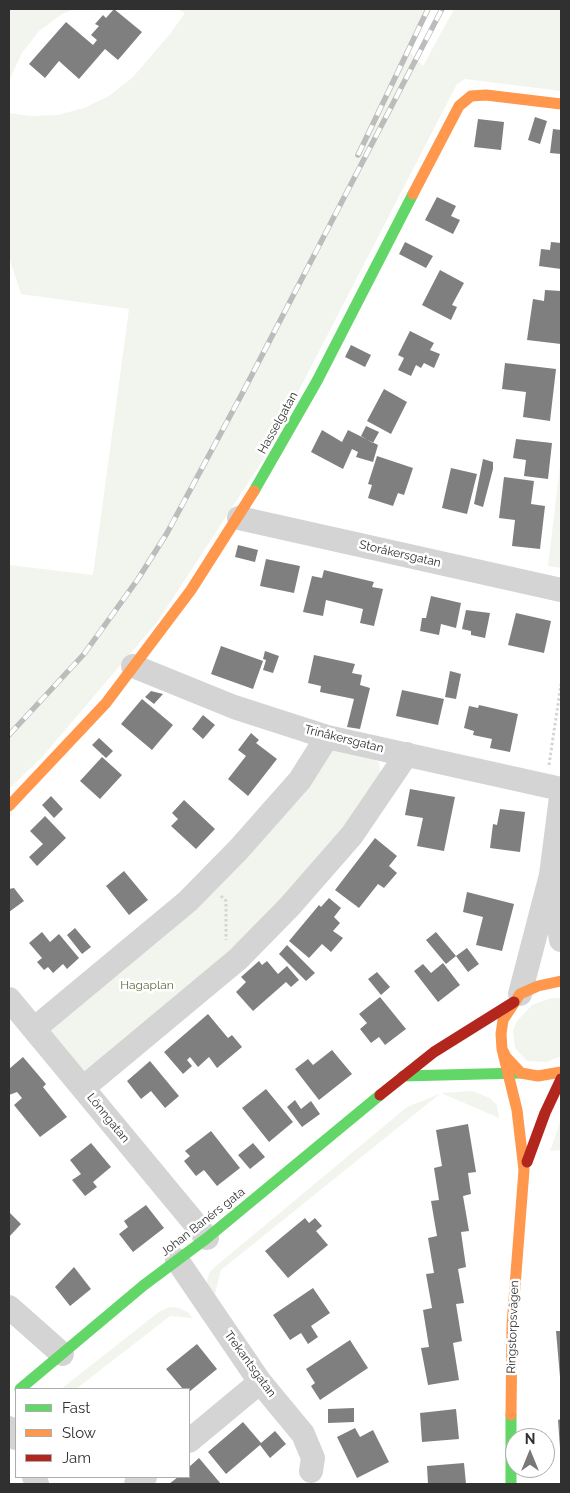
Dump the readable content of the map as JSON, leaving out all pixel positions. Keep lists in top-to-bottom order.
{
  "streets": {
    "street": [
      "Hasselgatan",
      "Storåkersgatan",
      "Trinåkersgatan",
      "Lönngatan",
      "Johan Banérs gata",
      "Ringstorpsvägen",
      "Trekantsgatan"
    ]
  },
  "crossings": [
    ["Hasselgatan", "Storåkersgatan"],
    ["Hasselgatan", "Trinåkersgatan"],
    ["Lönngatan", "Johan Banérs gata"],
    ["Johan Banérs gata", "Ringstorpsvägen"],
    ["Johan Banérs gata", "Trekantsgatan"]
  ],
  "parks": ["Hagaplan"],
  "legend": ["Fast", "Slow", "Jam"],
  "north": "top"
}
